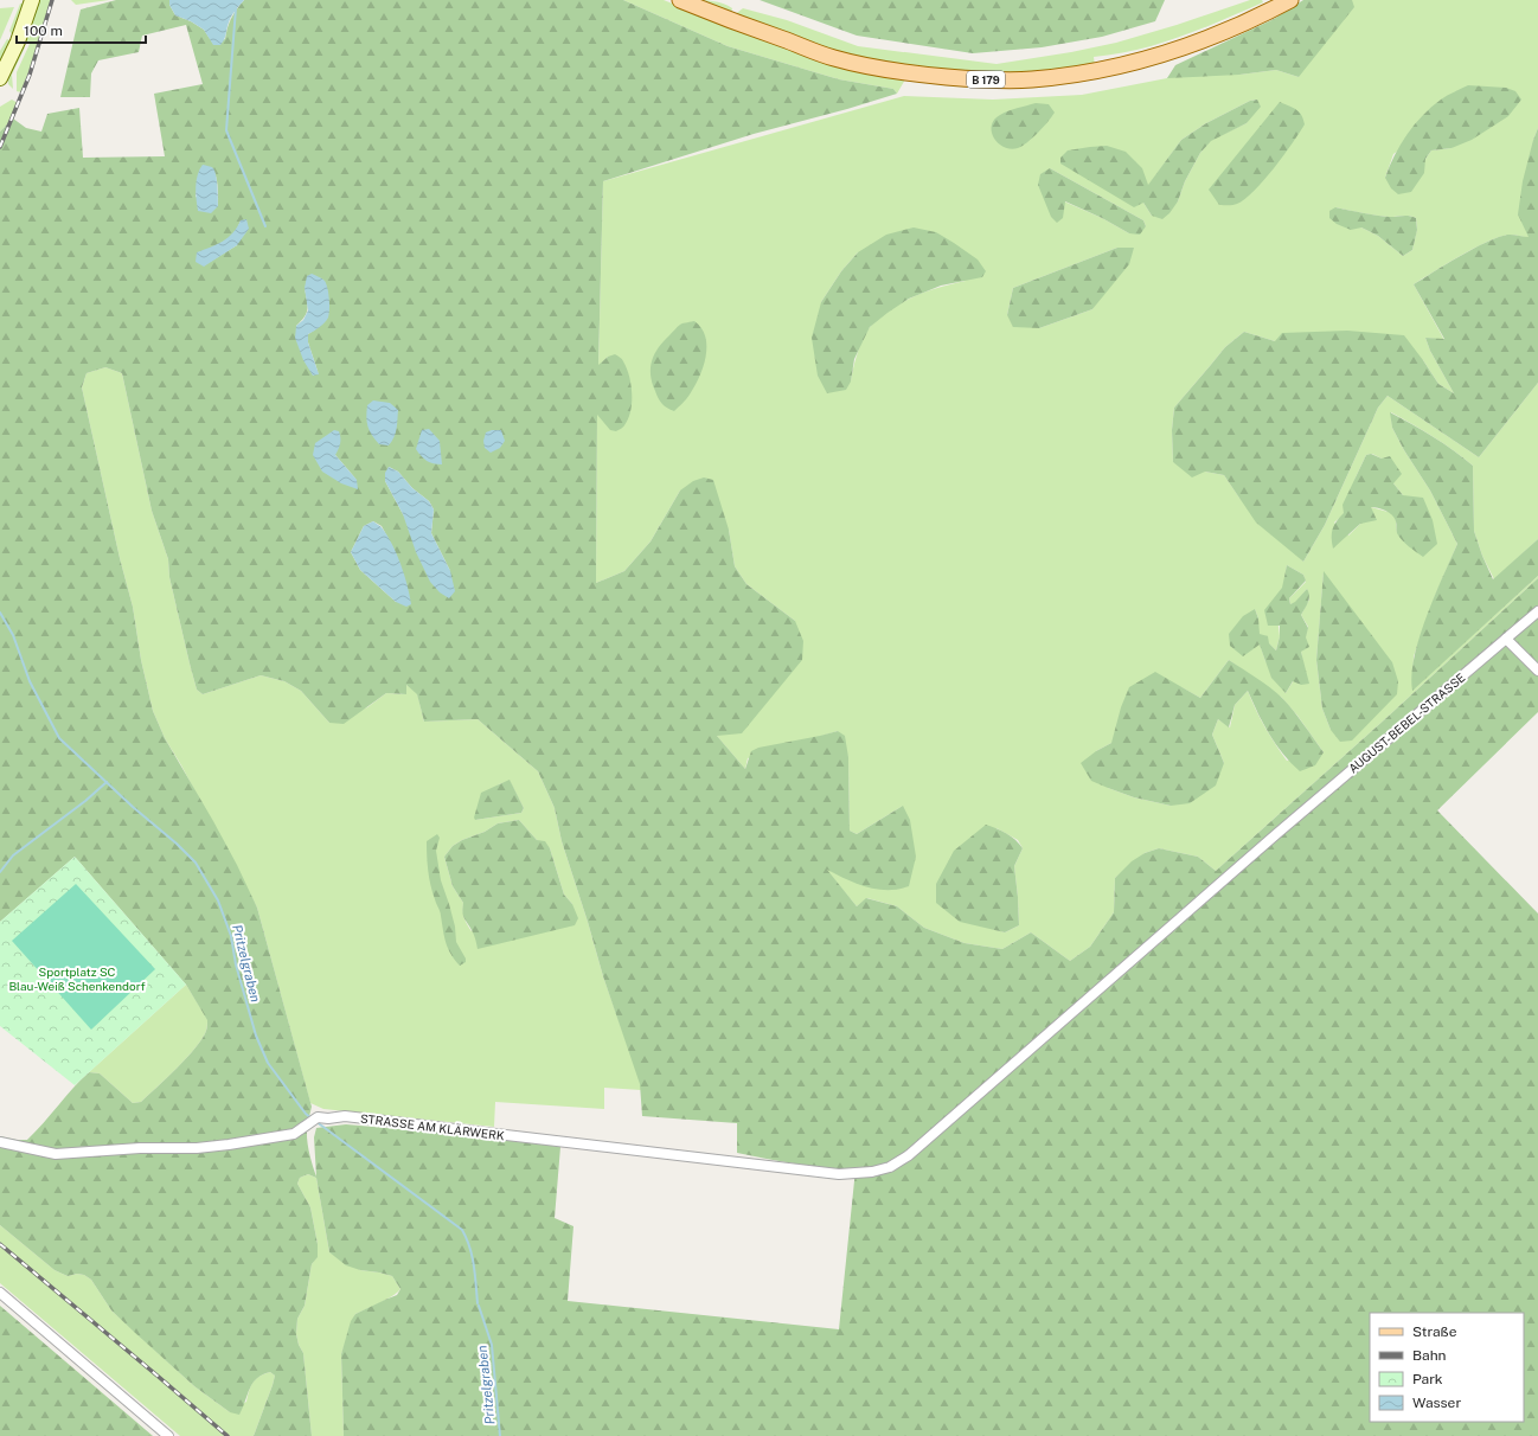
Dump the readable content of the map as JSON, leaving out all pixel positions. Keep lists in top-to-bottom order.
{
  "streets": {
    "main road": ["B 179"],
    "street": ["AUGUST-BEBEL-STRASSE", "STRASSE AM KLÄRWERK"]
  },
  "crossings": [
    ["AUGUST-BEBEL-STRASSE", "STRASSE AM KLÄRWERK"]
  ],
  "water": ["Pritzelgraben"],
  "parks": ["Sportplatz SC Blau-Weiß Schenkendorf"],
  "legend": [
    "Straße",
    "Bahn",
    "Park",
    "Wasser"
  ],
  "scale_bar": "100 m"
}
